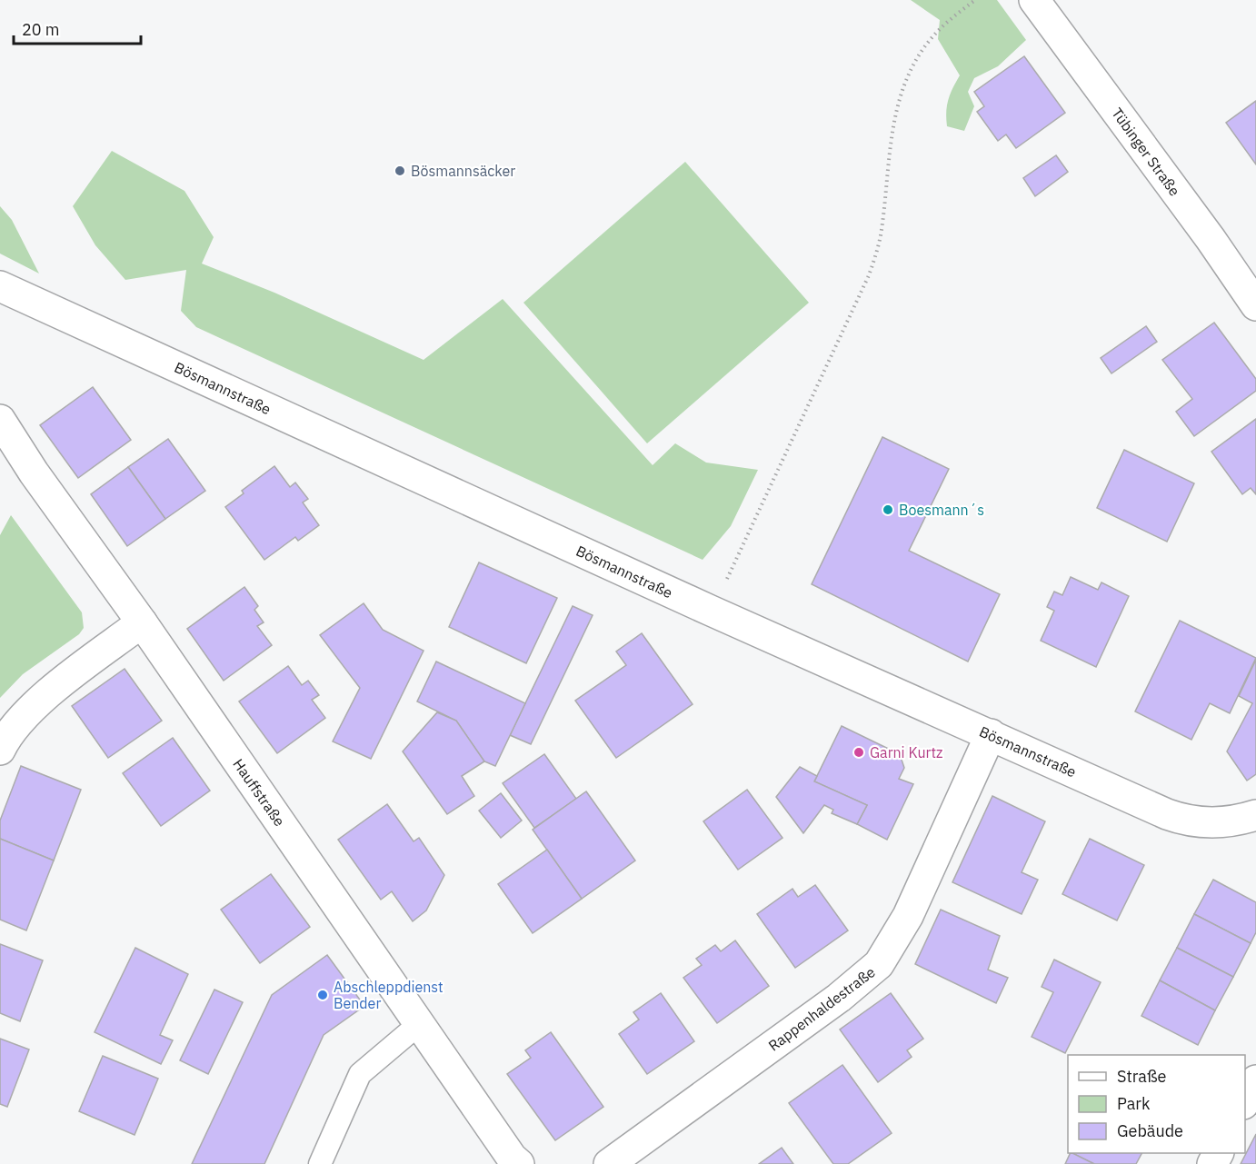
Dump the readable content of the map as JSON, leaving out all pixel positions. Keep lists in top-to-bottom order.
{
  "streets": {
    "street": [
      "Tübinger Straße",
      "Bösmannstraße",
      "Hauffstraße",
      "Rappenhaldestraße"
    ]
  },
  "crossings": [
    ["Bösmannstraße", "Rappenhaldestraße"]
  ],
  "places": [
    "Bösmannsäcker",
    "Boesmann´s",
    "Garni Kurtz",
    "Abschleppdienst Bender"
  ],
  "legend": ["Straße", "Park", "Gebäude"],
  "scale_bar": "20 m"
}
